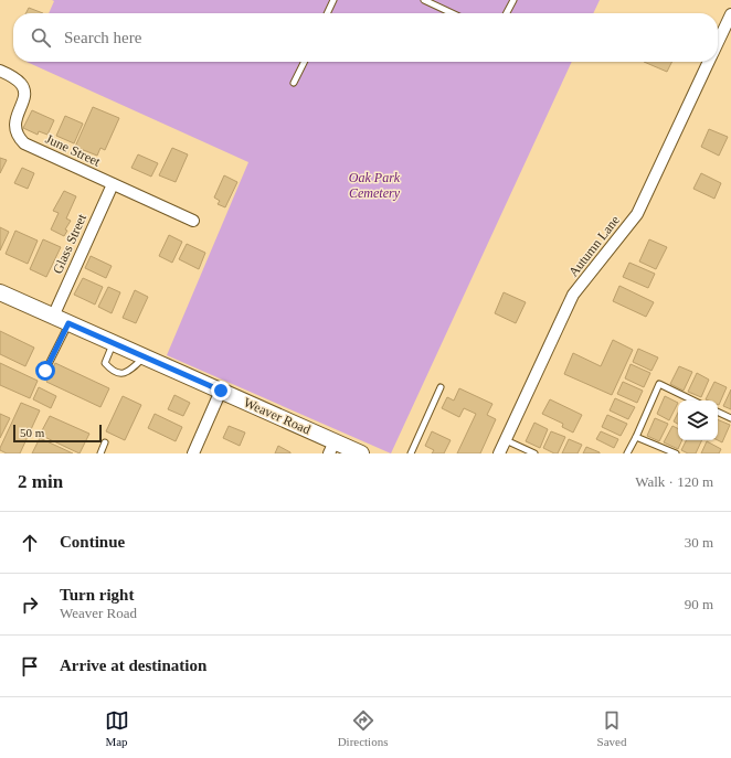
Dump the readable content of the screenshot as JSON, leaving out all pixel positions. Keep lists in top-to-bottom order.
{
  "streets": {
    "street": [
      "June Street",
      "Glass Street",
      "Autumn Lane",
      "Weaver Road"
    ]
  },
  "crossings": [
    ["June Street", "Glass Street"],
    ["Glass Street", "Weaver Road"]
  ],
  "parks": ["Oak Park Cemetery"],
  "scale_bar": "50 m",
  "page": {
    "search": "Search here",
    "scale": "50 m",
    "heading": ["2 min", "Walk · 120 m"],
    "list": [
      ["Continue", "30 m"],
      ["Turn right", "Weaver Road", "90 m"],
      "Arrive at destination"
    ],
    "nav": ["Map", "Directions", "Saved"]
  }
}
